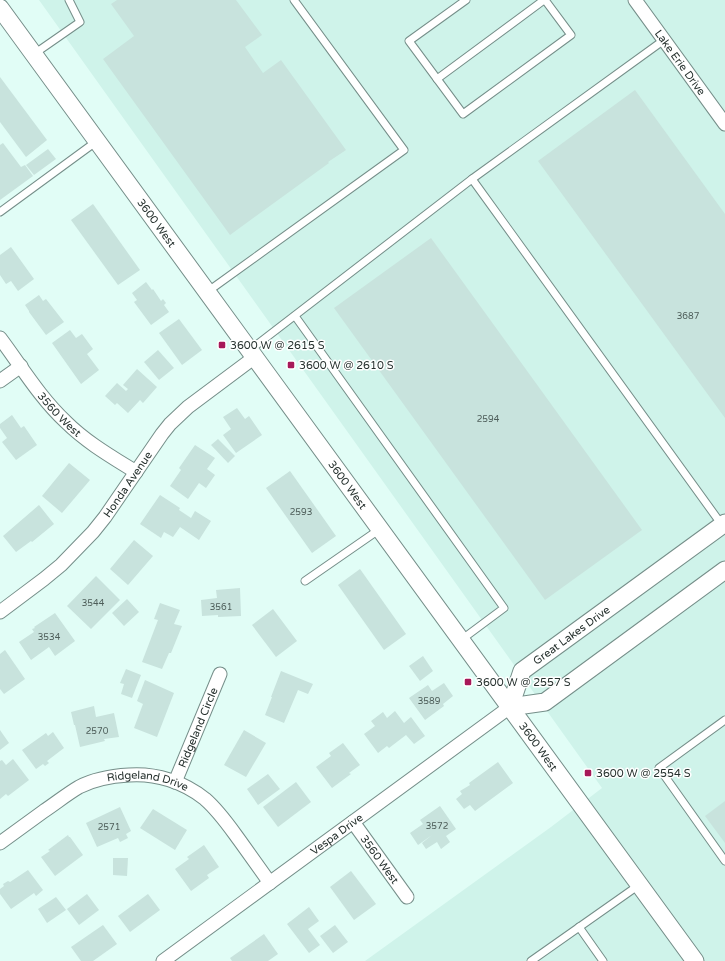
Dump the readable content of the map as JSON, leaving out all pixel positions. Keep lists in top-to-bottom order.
{
  "streets": {
    "street": [
      "Lake Erie Drive",
      "3600 West",
      "3560 West",
      "Honda Avenue",
      "Great Lakes Drive",
      "Ridgeland Circle",
      "Ridgeland Drive",
      "Vespa Drive"
    ]
  },
  "crossings": [
    ["3600 West", "Honda Avenue"],
    ["3600 West", "Great Lakes Drive"],
    ["3600 West", "Vespa Drive"],
    ["3560 West", "Honda Avenue"],
    ["3560 West", "Vespa Drive"],
    ["Great Lakes Drive", "Vespa Drive"],
    ["Ridgeland Circle", "Ridgeland Drive"],
    ["Ridgeland Drive", "Vespa Drive"]
  ],
  "places": {
    "transit": [
      "3600 W @ 2615 S",
      "3600 W @ 2610 S",
      "3600 W @ 2557 S",
      "3600 W @ 2554 S"
    ]
  },
  "house_numbers": [
    "3687",
    "2594",
    "2593",
    "3544",
    "3561",
    "3534",
    "3589",
    "2570",
    "3572",
    "2571"
  ]
}
